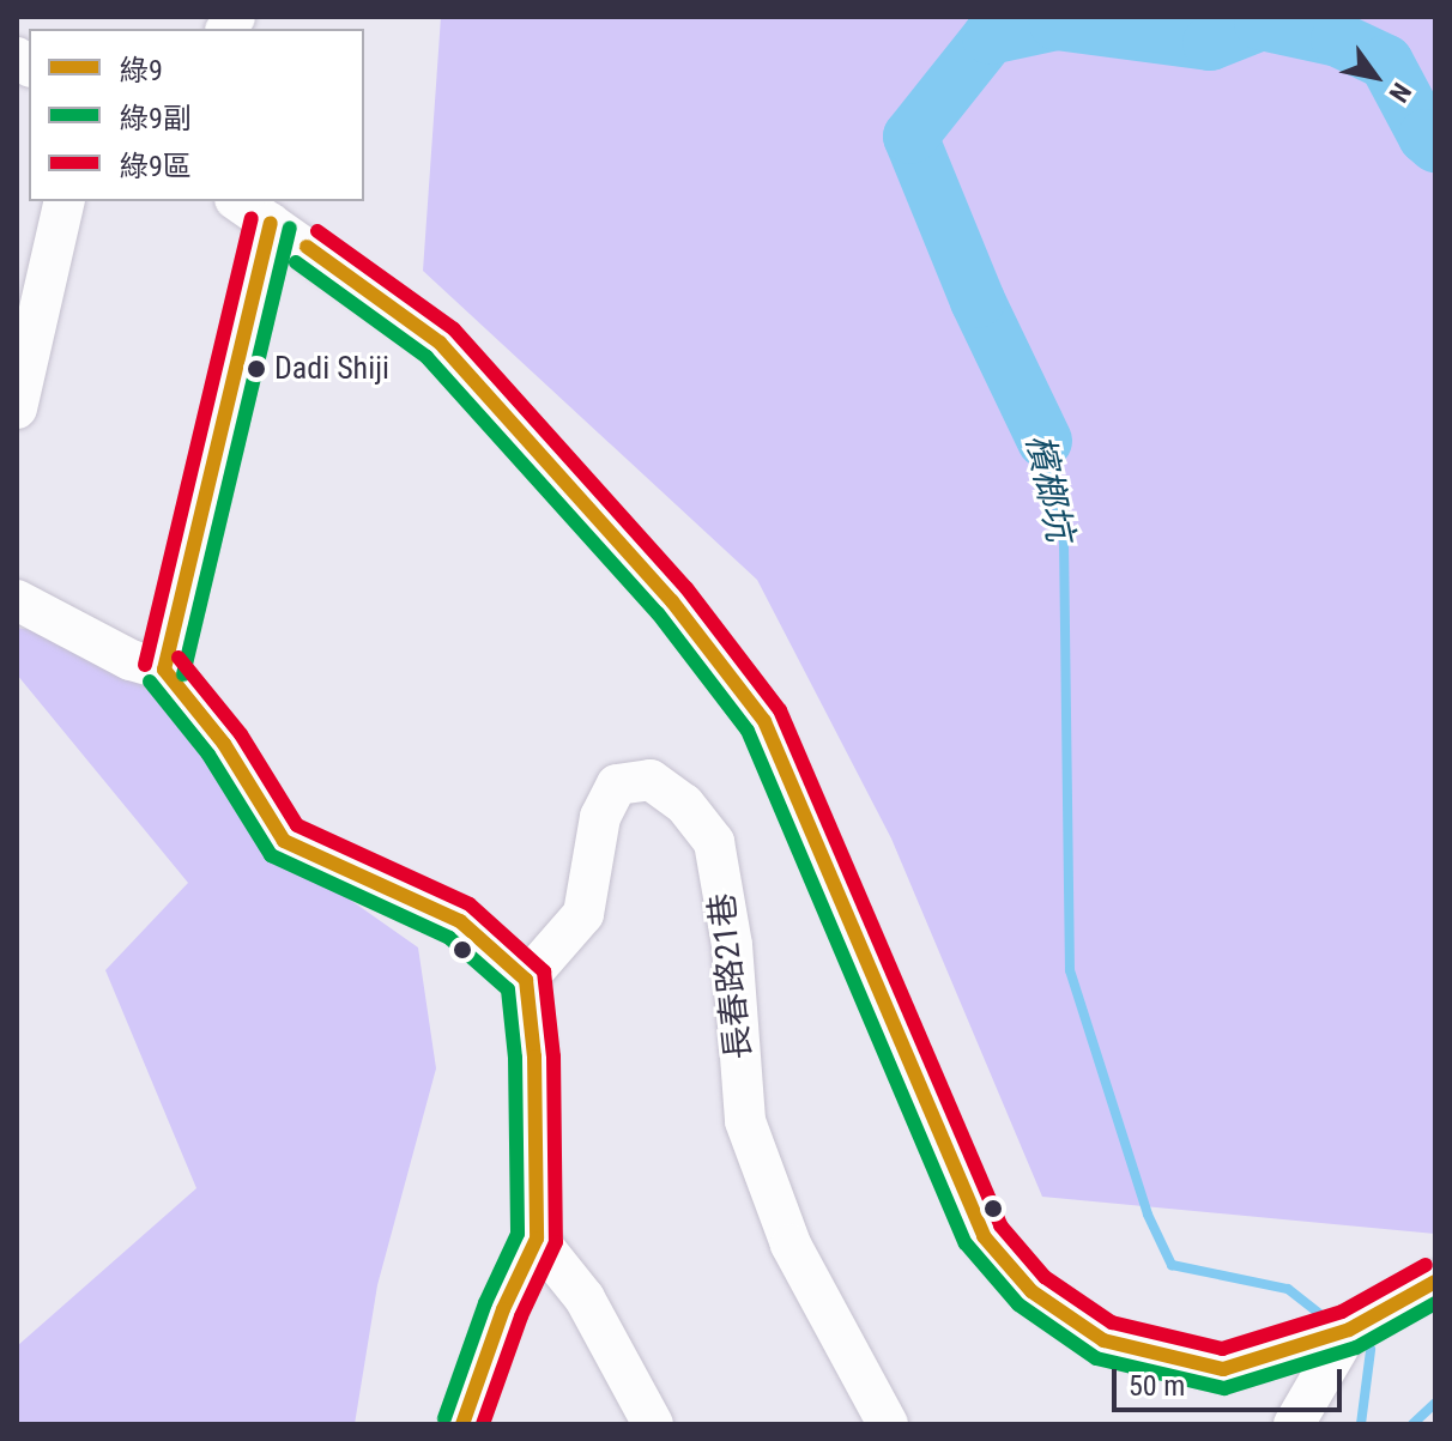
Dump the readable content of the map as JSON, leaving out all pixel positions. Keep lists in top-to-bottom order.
{
  "streets": {
    "street": ["長春路21巷"]
  },
  "water": ["檳榔坑"],
  "places": ["Dadi Shiji"],
  "lines": ["transit line 綠9區", "transit line 綠9", "transit line 綠9副"],
  "legend": ["綠9", "綠9副", "綠9區"],
  "scale_bar": "50 m",
  "north": "bottom right"
}
